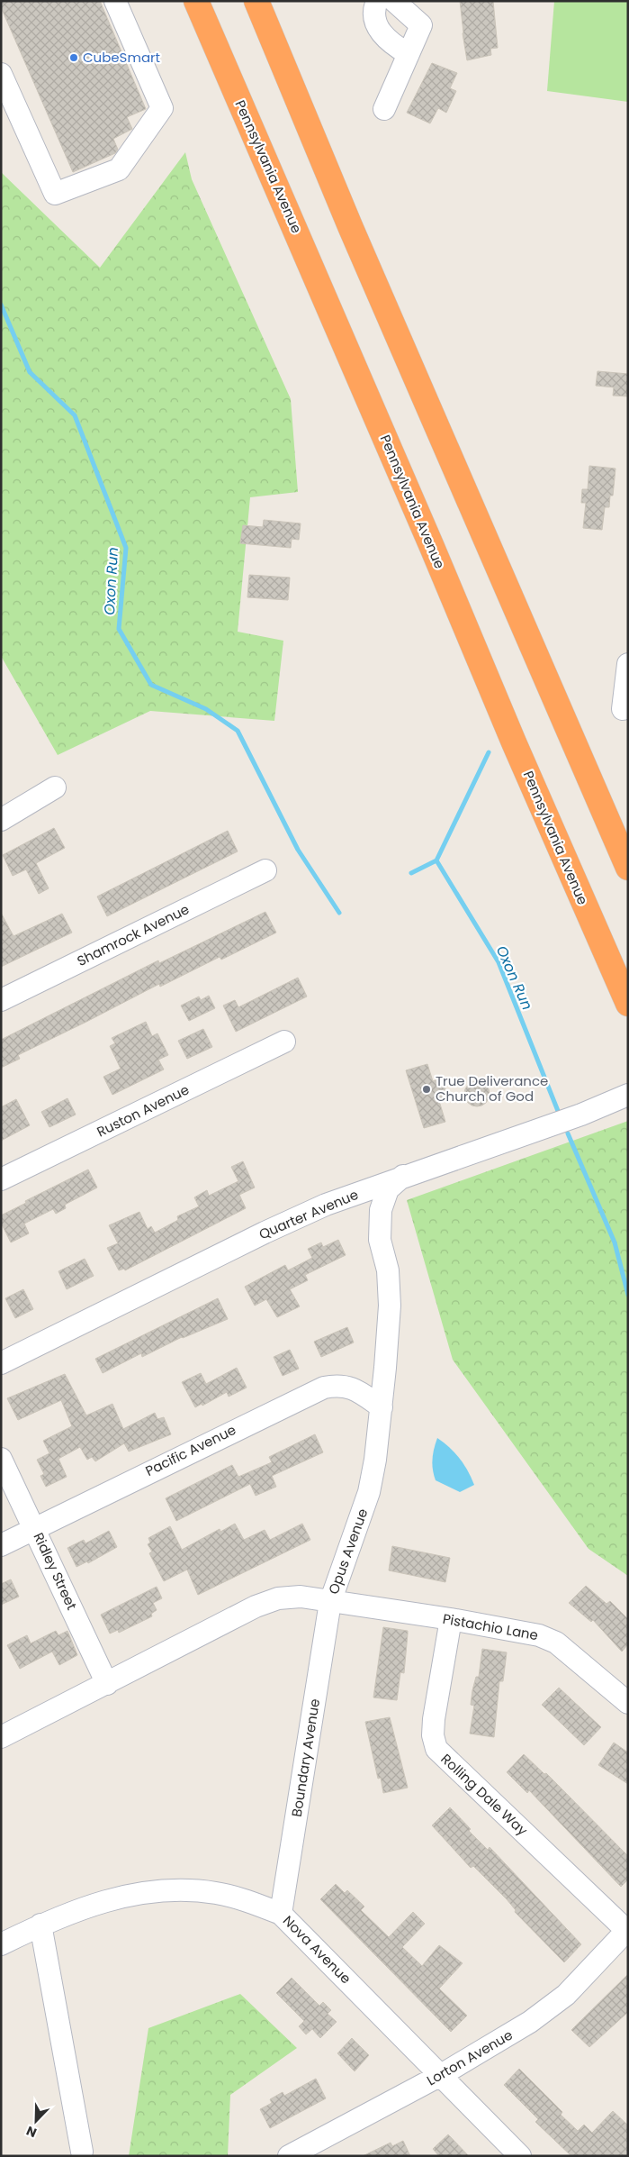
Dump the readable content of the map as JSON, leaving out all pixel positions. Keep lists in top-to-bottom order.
{
  "streets": {
    "highway": ["Pennsylvania Avenue"],
    "street": [
      "Shamrock Avenue",
      "Ruston Avenue",
      "Quarter Avenue",
      "Pacific Avenue",
      "Opus Avenue",
      "Ridley Street",
      "Pistachio Lane",
      "Boundary Avenue",
      "Rolling Dale Way",
      "Nova Avenue",
      "Lorton Avenue"
    ]
  },
  "crossings": [
    ["Quarter Avenue", "Opus Avenue"],
    ["Pacific Avenue", "Opus Avenue"],
    ["Pacific Avenue", "Ridley Street"],
    ["Opus Avenue", "Ridley Street"],
    ["Opus Avenue", "Pistachio Lane"],
    ["Opus Avenue", "Boundary Avenue"],
    ["Pistachio Lane", "Boundary Avenue"],
    ["Pistachio Lane", "Rolling Dale Way"],
    ["Boundary Avenue", "Nova Avenue"],
    ["Rolling Dale Way", "Lorton Avenue"],
    ["Nova Avenue", "Lorton Avenue"]
  ],
  "water": ["Oxon Run"],
  "places": ["CubeSmart", "True Deliverance Church of God"],
  "north": "bottom left"
}
